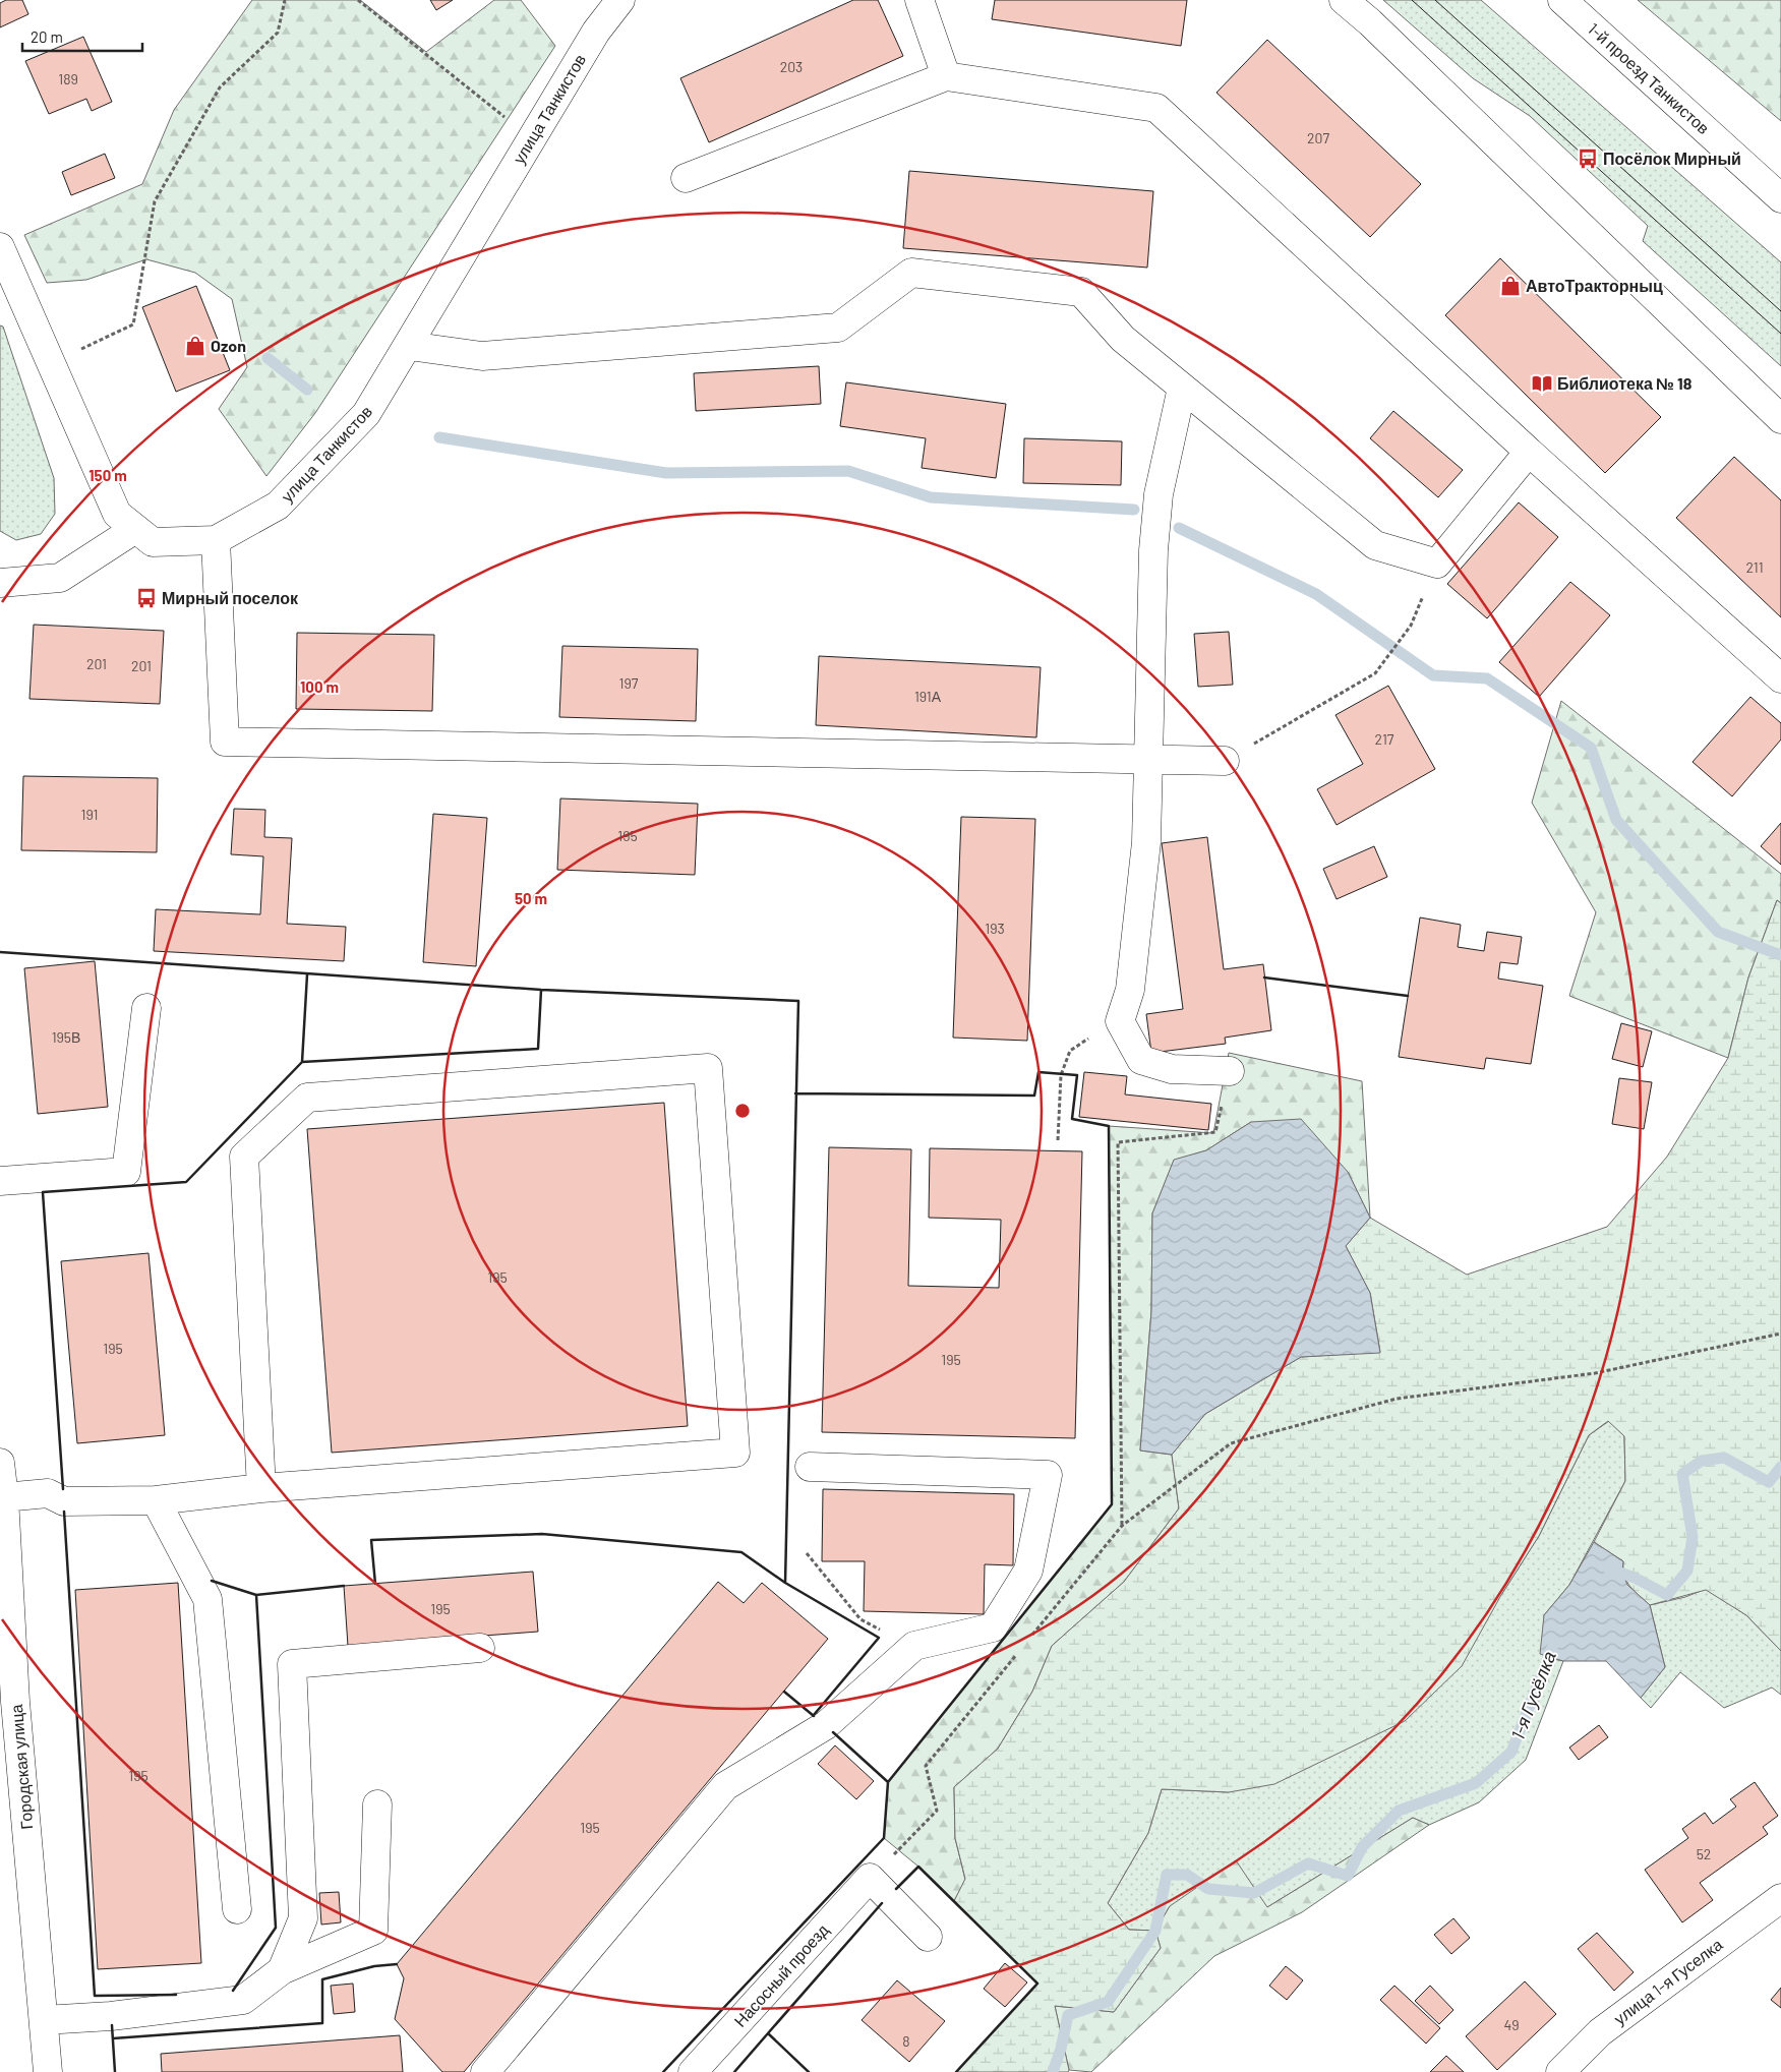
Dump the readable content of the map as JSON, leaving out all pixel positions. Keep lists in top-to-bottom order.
{
  "streets": {
    "main road": [
      "1-й проезд Танкистов",
      "улица Танкистов",
      "Городская улица",
      "Насосный проезд",
      "улица 1-я Гуселка"
    ]
  },
  "water": ["1-я Гусёлка"],
  "places": {
    "bus stop": ["Посёлок Мирный", "Мирный поселок"],
    "shop": ["АвтоТракторныц", "Ozon"],
    "library": ["Библиотека № 18"]
  },
  "house_numbers": [
    "203",
    "189",
    "207",
    "211",
    "201",
    "201",
    "197",
    "191А",
    "217",
    "191",
    "195",
    "193",
    "195В",
    "195",
    "195",
    "195",
    "195",
    "195",
    "195",
    "52",
    "49",
    "8"
  ],
  "scale_bar": "20 m",
  "rings": ["150 m", "100 m", "50 m"]
}
